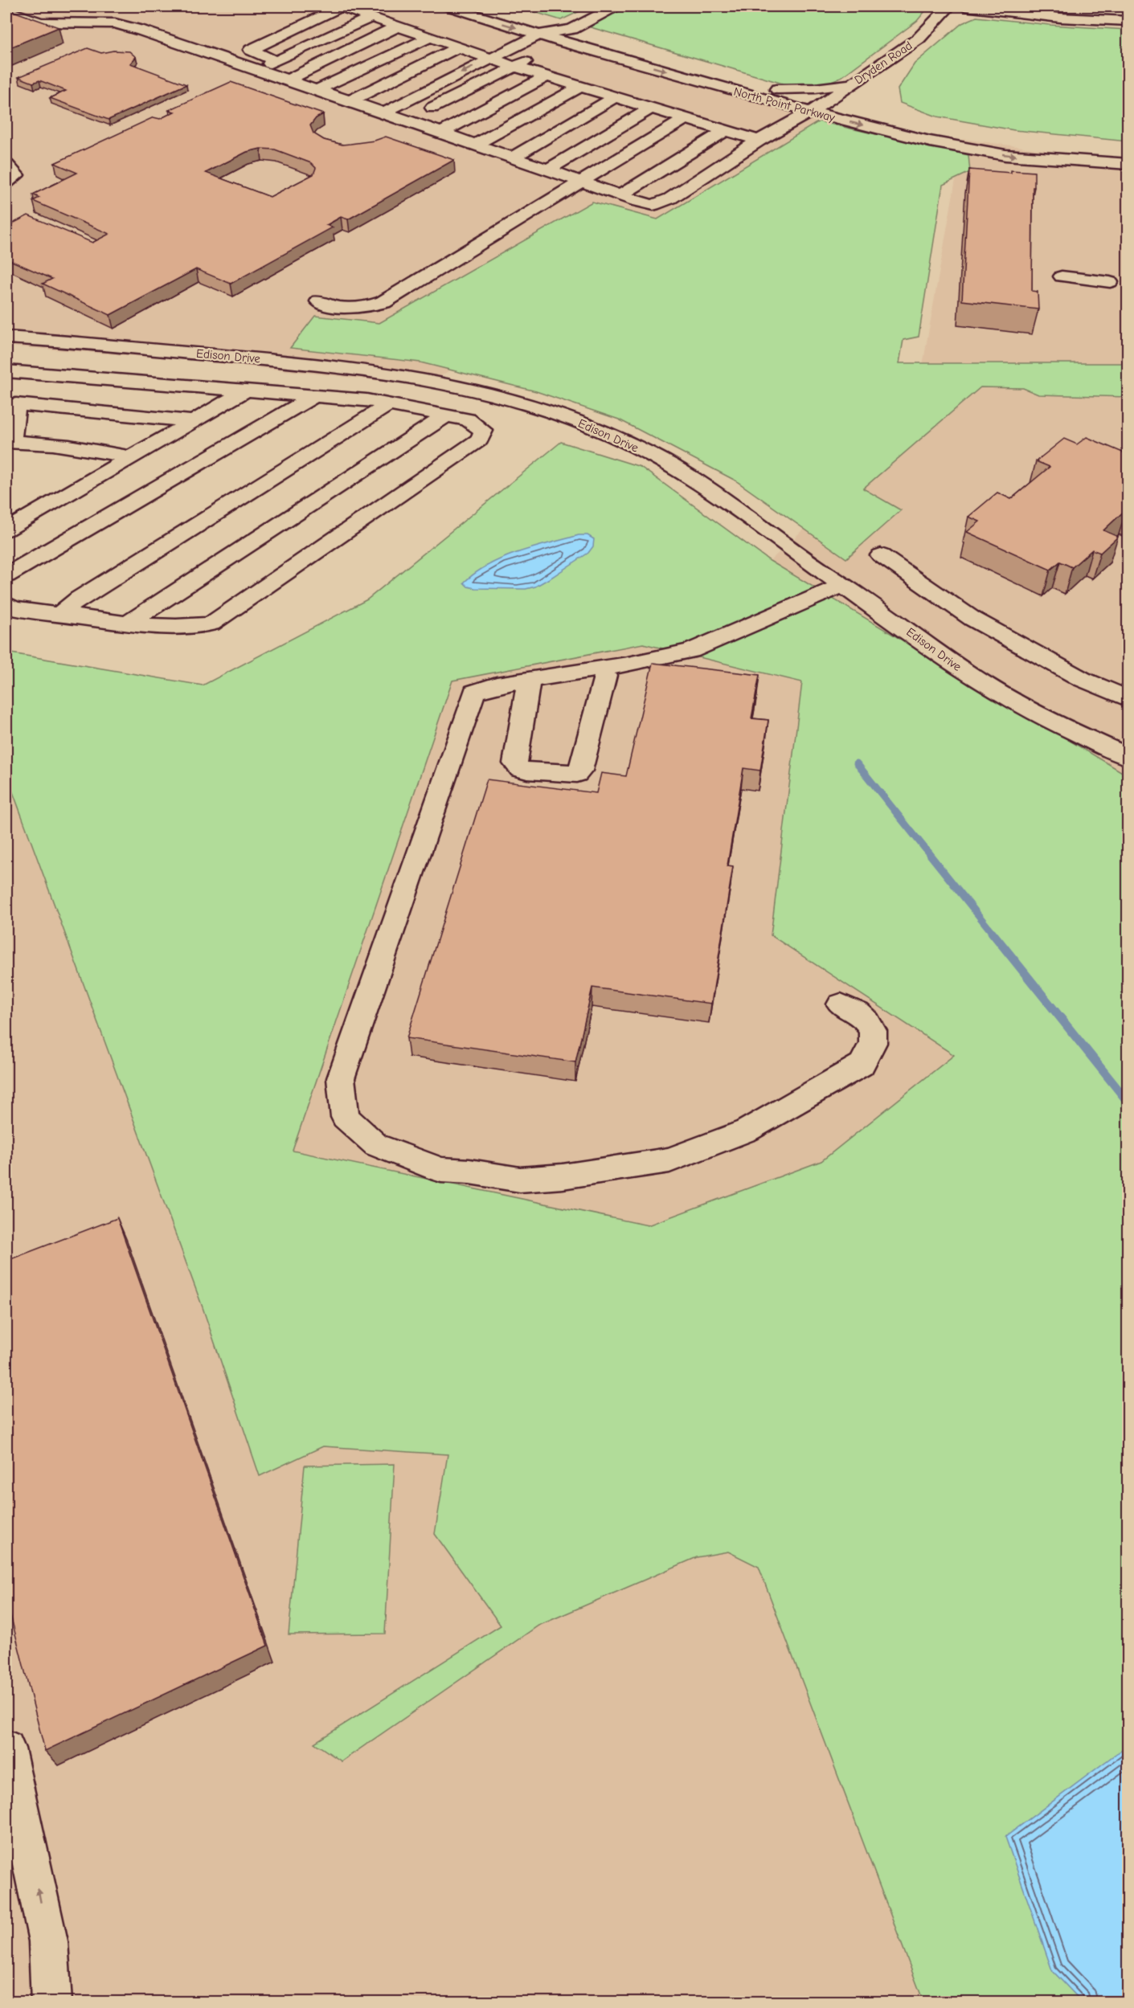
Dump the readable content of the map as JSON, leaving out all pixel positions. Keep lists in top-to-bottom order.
{
  "streets": {
    "street": ["Dryden Road", "North Point Parkway", "Edison Drive"]
  },
  "crossings": [
    ["Dryden Road", "North Point Parkway"]
  ]
}
